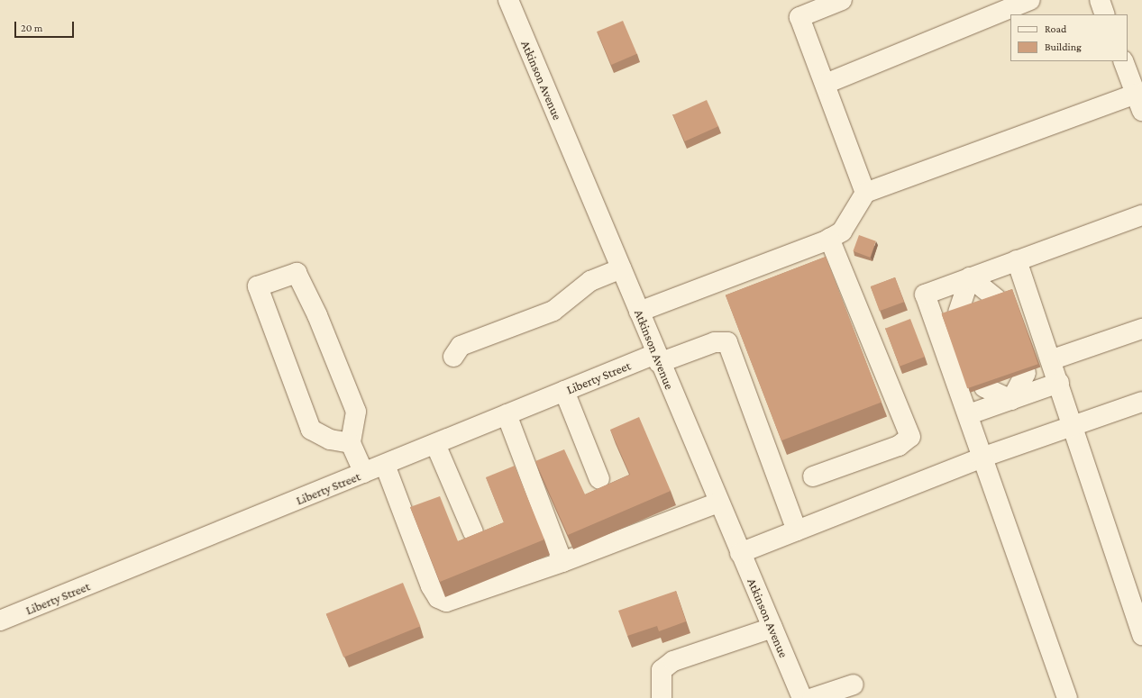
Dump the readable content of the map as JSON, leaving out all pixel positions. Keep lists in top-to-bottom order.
{
  "streets": {
    "street": ["Atkinson Avenue", "Liberty Street"]
  },
  "crossings": [
    ["Atkinson Avenue", "Liberty Street"]
  ],
  "legend": ["Road", "Building"],
  "scale_bar": "20 m"
}
